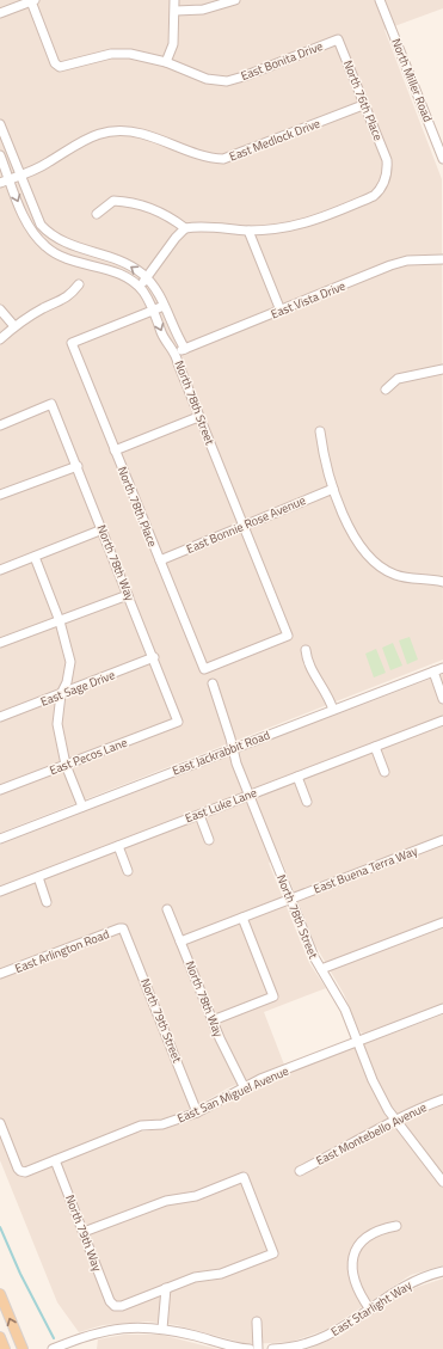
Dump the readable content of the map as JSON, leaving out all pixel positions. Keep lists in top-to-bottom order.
{
  "streets": {
    "street": [
      "East Bonita Drive",
      "North Miller Road",
      "North 76th Place",
      "East Medlock Drive",
      "East Vista Drive",
      "North 78th Street",
      "North 78th Place",
      "East Bonnie Rose Avenue",
      "North 78th Way",
      "East Sage Drive",
      "East Jackrabbit Road",
      "East Pecos Lane",
      "East Luke Lane",
      "East Buena Terra Way",
      "East Arlington Road",
      "North 79th Street",
      "East San Miguel Avenue",
      "East Montebello Avenue",
      "North 79th Way",
      "East Starlight Way"
    ]
  },
  "crossings": [
    ["East Bonita Drive", "North 76th Place"],
    ["North 76th Place", "East Medlock Drive"],
    ["East Medlock Drive", "North 78th Street"],
    ["East Vista Drive", "North 78th Street"],
    ["North 78th Street", "North 78th Place"],
    ["North 78th Street", "East Bonnie Rose Avenue"],
    ["North 78th Street", "East Jackrabbit Road"],
    ["North 78th Street", "East Luke Lane"],
    ["North 78th Street", "East Buena Terra Way"],
    ["North 78th Street", "East San Miguel Avenue"],
    ["North 78th Street", "East Montebello Avenue"],
    ["North 78th Place", "East Bonnie Rose Avenue"],
    ["North 78th Way", "East Sage Drive"],
    ["North 78th Way", "East Pecos Lane"],
    ["North 78th Way", "East Buena Terra Way"],
    ["North 78th Way", "East San Miguel Avenue"],
    ["East Arlington Road", "North 79th Street"],
    ["North 79th Street", "East San Miguel Avenue"],
    ["East San Miguel Avenue", "North 79th Way"]
  ]
}
